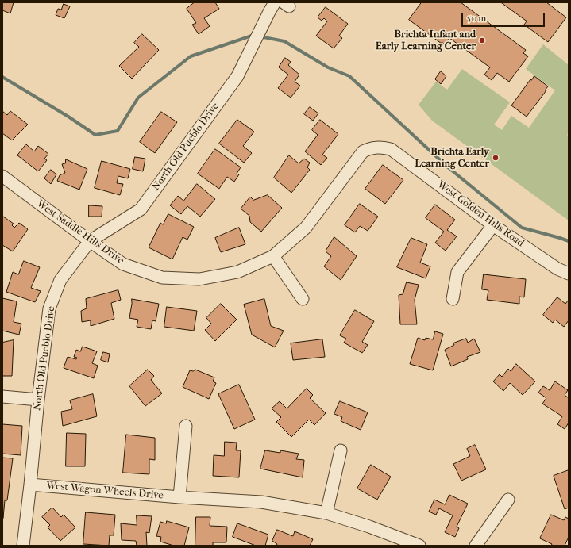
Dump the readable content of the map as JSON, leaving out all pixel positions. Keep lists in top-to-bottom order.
{
  "streets": {
    "street": [
      "North Old Pueblo Drive",
      "West Golden Hills Road",
      "West Saddle Hills Drive",
      "West Wagon Wheels Drive"
    ]
  },
  "crossings": [
    ["North Old Pueblo Drive", "West Saddle Hills Drive"],
    ["North Old Pueblo Drive", "West Wagon Wheels Drive"],
    ["West Golden Hills Road", "West Saddle Hills Drive"]
  ],
  "places": ["Brichta Infant and Early Learning Center", "Brichta Early Learning Center"],
  "scale_bar": "50 m"
}
